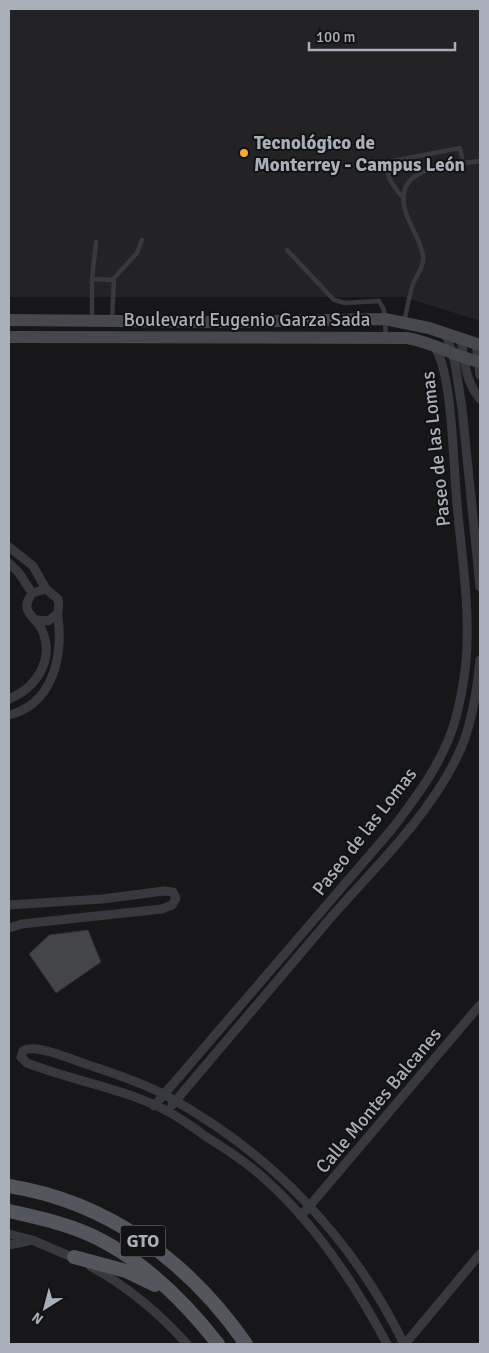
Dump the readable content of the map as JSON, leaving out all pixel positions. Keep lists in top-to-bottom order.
{
  "streets": {
    "main road": ["GTO"],
    "street": ["Boulevard Eugenio Garza Sada", "Paseo de las Lomas", "Calle Montes Balcanes"]
  },
  "crossings": [
    ["Boulevard Eugenio Garza Sada", "Paseo de las Lomas"]
  ],
  "places": ["Tecnológico de Monterrey - Campus León"],
  "scale_bar": "100 m",
  "north": "bottom left"
}
